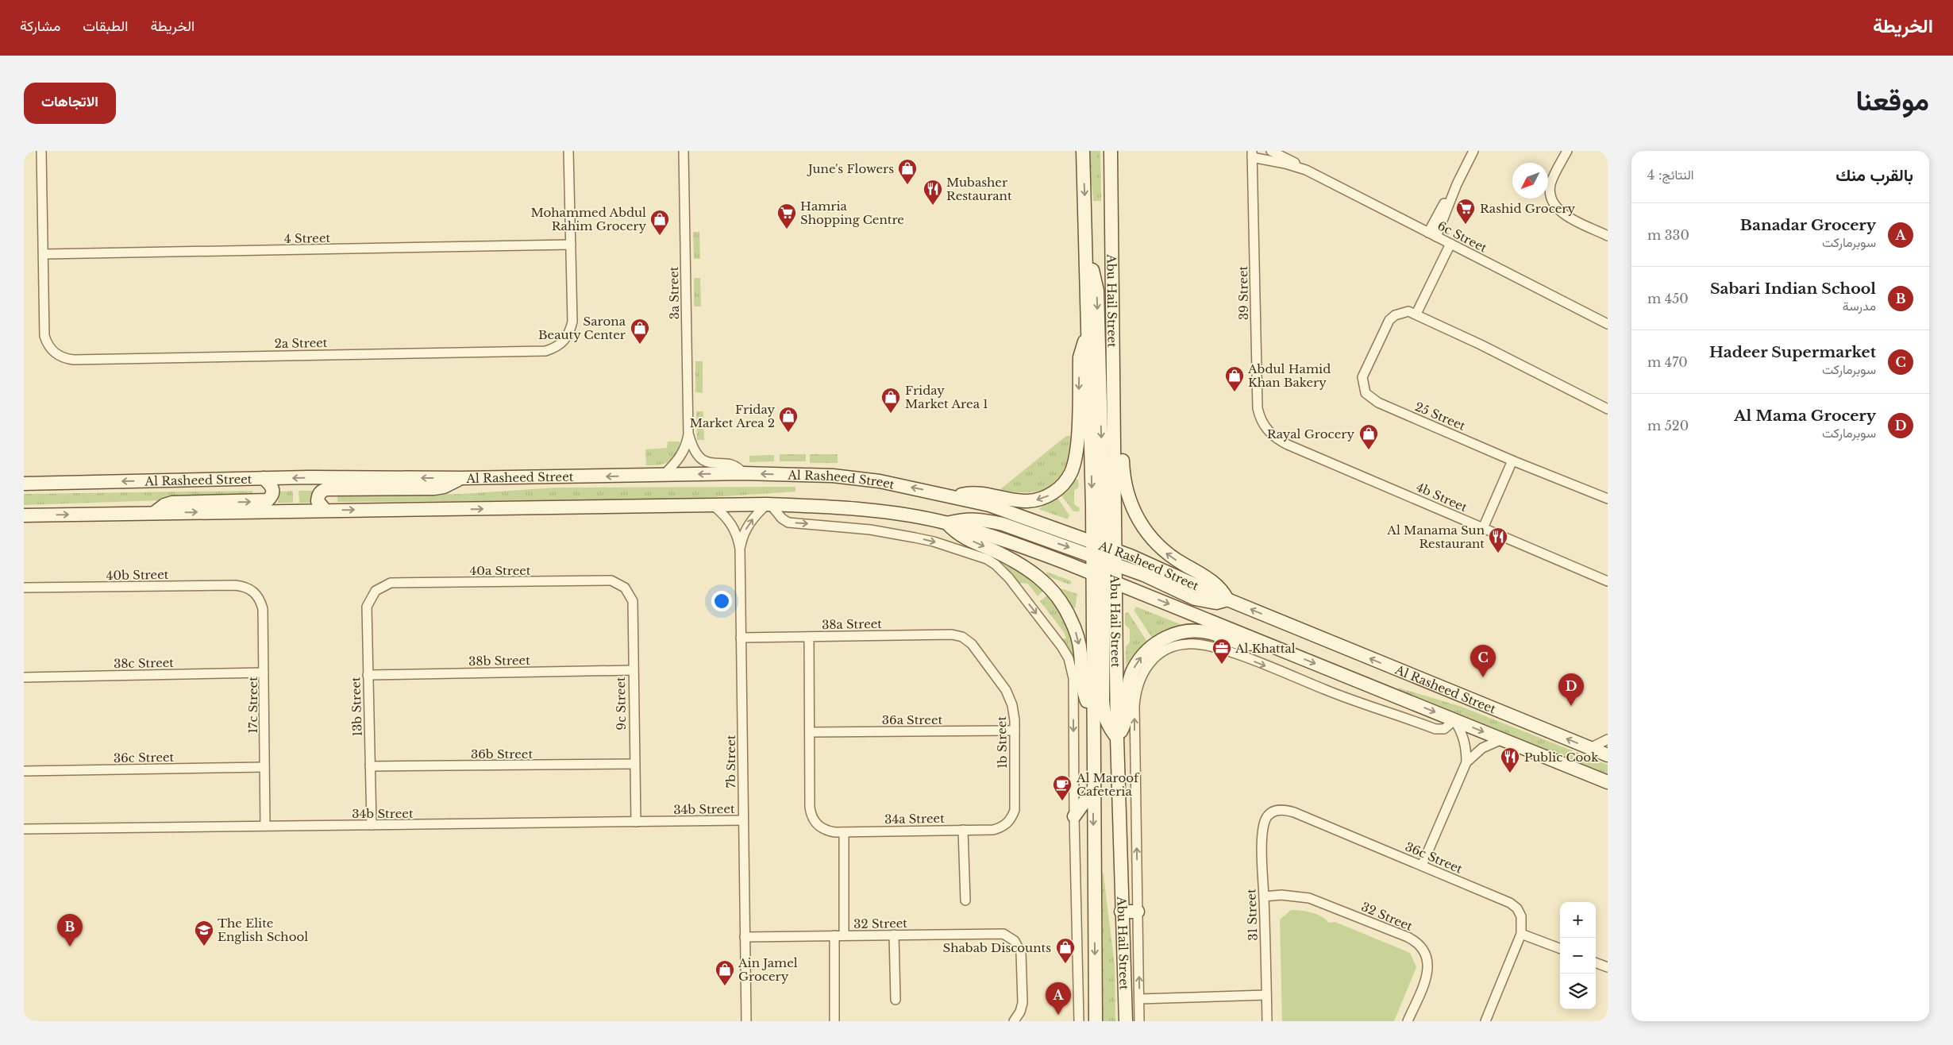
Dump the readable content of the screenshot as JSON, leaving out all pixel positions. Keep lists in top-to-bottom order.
{
  "streets": {
    "main road": ["Abu Hail Street", "Al Rasheed Street"],
    "street": [
      "6c Street",
      "4 Street",
      "3a Street",
      "39 Street",
      "2a Street",
      "25 Street",
      "4b Street",
      "40a Street",
      "40b Street",
      "38a Street",
      "38b Street",
      "38c Street",
      "9c Street",
      "17c Street",
      "13b Street",
      "36a Street",
      "1b Street",
      "36b Street",
      "36c Street",
      "7b Street",
      "34b Street",
      "34a Street",
      "31 Street",
      "32 Street"
    ]
  },
  "crossings": [
    ["6c Street", "39 Street"],
    ["4 Street", "2a Street"],
    ["3a Street", "Al Rasheed Street"],
    ["39 Street", "4b Street"],
    ["Abu Hail Street", "Al Rasheed Street"],
    ["Al Rasheed Street", "7b Street"],
    ["40a Street", "9c Street"],
    ["40a Street", "13b Street"],
    ["40b Street", "17c Street"],
    ["38a Street", "1b Street"],
    ["38a Street", "7b Street"],
    ["38b Street", "9c Street"],
    ["38b Street", "13b Street"],
    ["38c Street", "17c Street"],
    ["9c Street", "36b Street"],
    ["9c Street", "34b Street"],
    ["17c Street", "36c Street"],
    ["17c Street", "34b Street"],
    ["13b Street", "36b Street"],
    ["13b Street", "34b Street"],
    ["36a Street", "1b Street"],
    ["36a Street", "34a Street"],
    ["1b Street", "34a Street"],
    ["36c Street", "31 Street"],
    ["7b Street", "34b Street"],
    ["7b Street", "32 Street"],
    ["31 Street", "32 Street"]
  ],
  "places": {
    "shop": [
      "June's Flowers",
      "Mohammed Abdul Rahim Grocery",
      "Sarona Beauty Center",
      "Abdul Hamid Khan Bakery",
      "Friday Market Area 1",
      "Friday Market Area 2",
      "Rayal Grocery",
      "Shabab Discounts",
      "Ain Jamel Grocery"
    ],
    "restaurant": ["Mubasher Restaurant", "Al Manama Sun Restaurant", "Public Cook"],
    "supermarket": ["Rashid Grocery", "Hamria Shopping Centre"],
    "office": ["Al Khattal"],
    "cafe": ["Al Maroof Cafeteria"],
    "school or university": ["The Elite English School"]
  },
  "north": "bottom left",
  "page": {
    "header": "الخريطة",
    "nav": ["الخريطة", "الطبقات", "مشاركة"],
    "title": "موقعنا",
    "buttons": "الاتجاهات",
    "heading": ["بالقرب منك", "النتائج: 4"],
    "list": [
      {
        "mark": "A",
        "name": "Banadar Grocery",
        "note": "سوبرماركت",
        "value": "330 m"
      },
      {
        "mark": "B",
        "name": "Sabari Indian School",
        "note": "مدرسة",
        "value": "450 m"
      },
      {
        "mark": "C",
        "name": "Hadeer Supermarket",
        "note": "سوبرماركت",
        "value": "470 m"
      },
      {
        "mark": "D",
        "name": "Al Mama Grocery",
        "note": "سوبرماركت",
        "value": "520 m"
      }
    ],
    "pins": [
      "C",
      "D",
      "B",
      "A"
    ],
    "map_buttons": ["+", "−"]
  }
}
